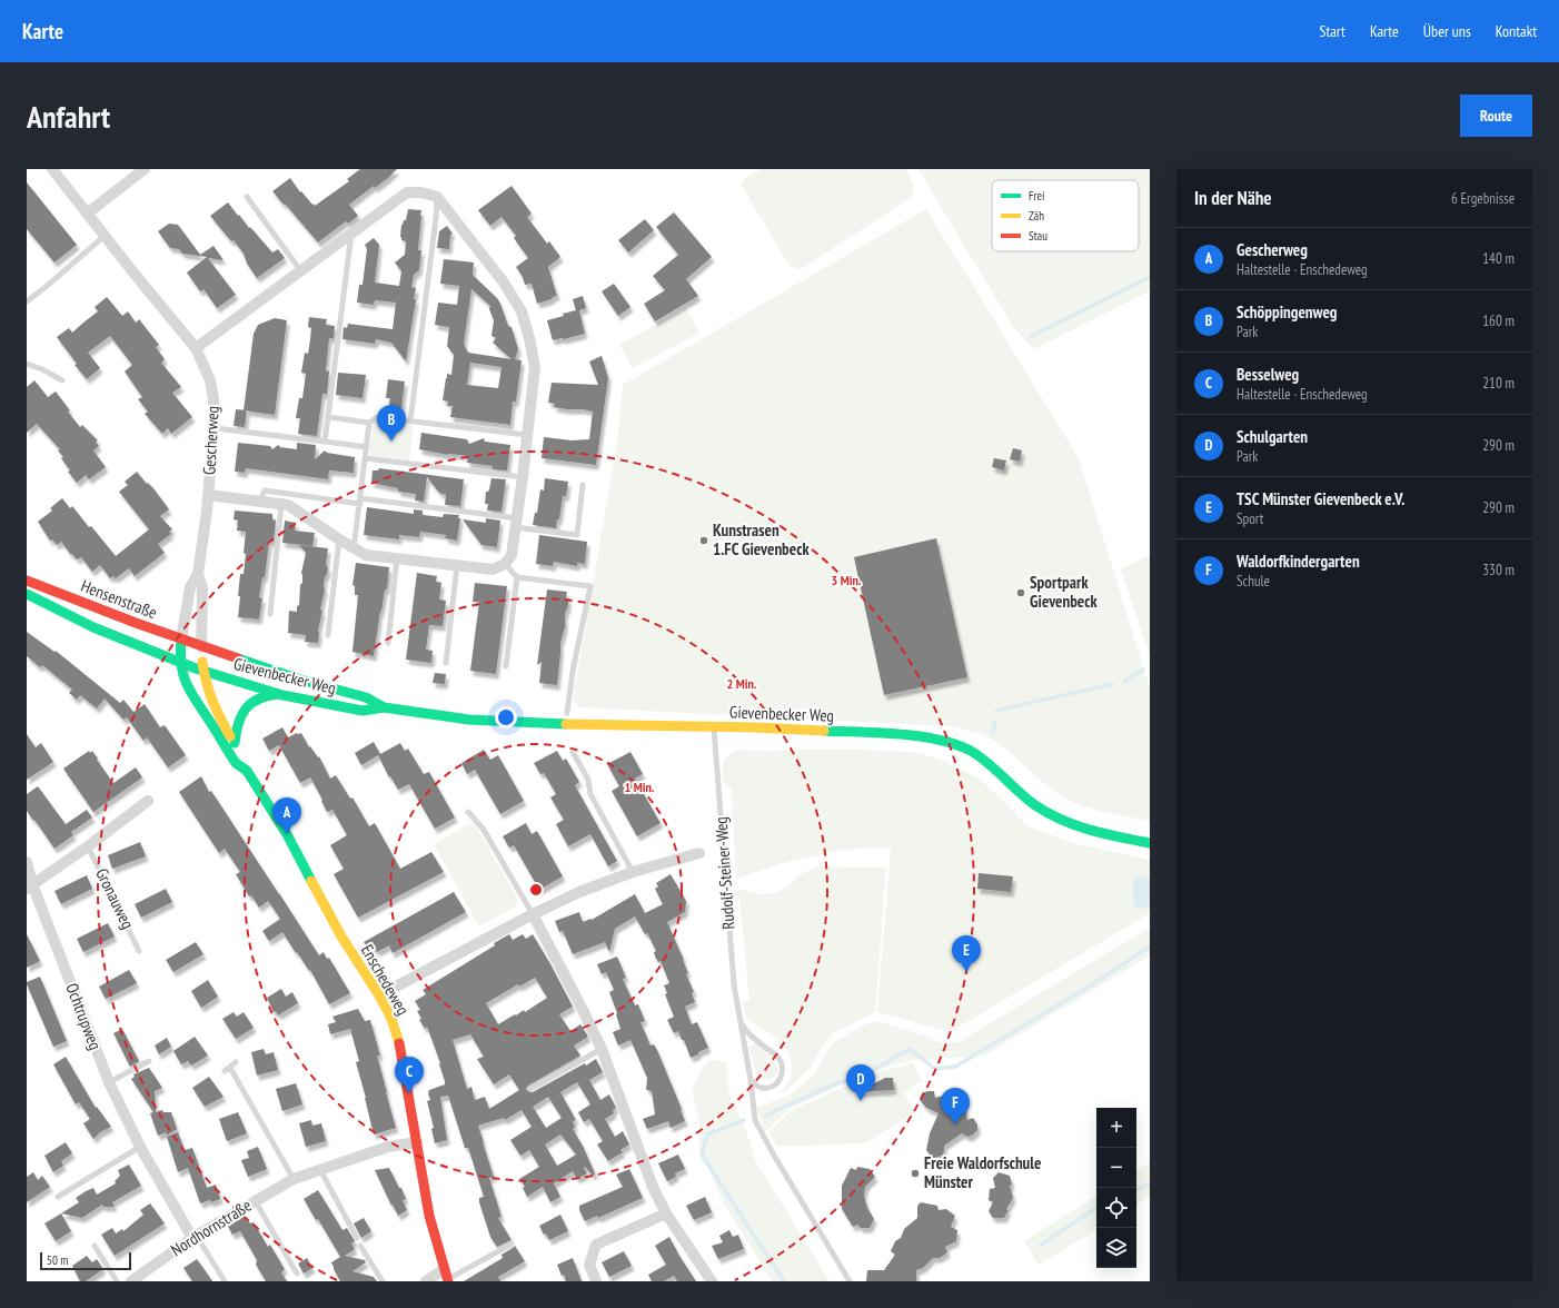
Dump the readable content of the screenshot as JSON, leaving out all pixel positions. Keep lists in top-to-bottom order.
{
  "streets": {
    "main road": ["Hensenstraße", "Gievenbecker Weg", "Enschedeweg"],
    "street": [
      "Gescherweg",
      "Gronauweg",
      "Ochtrupweg",
      "Nordhornstraße"
    ],
    "lane": ["Rudolf-Steiner-Weg"]
  },
  "crossings": [
    ["Gescherweg", "Hensenstraße"],
    ["Gescherweg", "Gievenbecker Weg"],
    ["Gescherweg", "Enschedeweg"],
    ["Hensenstraße", "Gievenbecker Weg"],
    ["Hensenstraße", "Enschedeweg"],
    ["Gievenbecker Weg", "Rudolf-Steiner-Weg"],
    ["Gievenbecker Weg", "Enschedeweg"],
    ["Gronauweg", "Ochtrupweg"],
    ["Enschedeweg", "Nordhornstraße"],
    ["Ochtrupweg", "Nordhornstraße"]
  ],
  "places": ["Kunstrasen 1.FC Gievenbeck", "Sportpark Gievenbeck", "Freie Waldorfschule Münster"],
  "legend": ["Frei", "Zäh", "Stau"],
  "scale_bar": "50 m",
  "page": {
    "header": "Karte",
    "nav": [
      "Start",
      "Karte",
      "Über uns",
      "Kontakt"
    ],
    "buttons": "Route",
    "title": "Anfahrt",
    "heading": ["In der Nähe", "6 Ergebnisse"],
    "list": [
      {
        "mark": "A",
        "name": "Gescherweg",
        "note": "Haltestelle · Enschedeweg",
        "value": "140 m"
      },
      {
        "mark": "B",
        "name": "Schöppingenweg",
        "note": "Park",
        "value": "160 m"
      },
      {
        "mark": "C",
        "name": "Besselweg",
        "note": "Haltestelle · Enschedeweg",
        "value": "210 m"
      },
      {
        "mark": "D",
        "name": "Schulgarten",
        "note": "Park",
        "value": "290 m"
      },
      {
        "mark": "E",
        "name": "TSC Münster Gievenbeck e.V.",
        "note": "Sport",
        "value": "290 m"
      },
      {
        "mark": "F",
        "name": "Waldorfkindergarten",
        "note": "Schule",
        "value": "330 m"
      }
    ],
    "pins": [
      "B",
      "A",
      "E",
      "C",
      "D",
      "F"
    ],
    "map_buttons": ["+", "−"],
    "scale": "50 m"
  },
  "rings": ["3 Min.", "2 Min.", "1 Min."]
}
